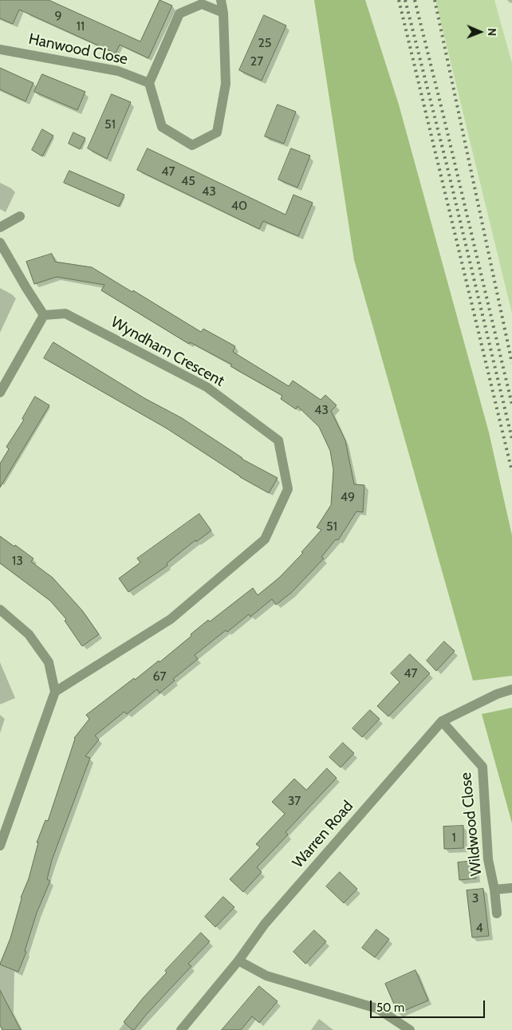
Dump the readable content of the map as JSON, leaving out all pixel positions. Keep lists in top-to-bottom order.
{
  "streets": {
    "street": [
      "Hanwood Close",
      "Wyndham Crescent",
      "Wildwood Close",
      "Warren Road"
    ]
  },
  "crossings": [
    ["Wildwood Close", "Warren Road"]
  ],
  "house_numbers": [
    "9",
    "11",
    "25",
    "27",
    "51",
    "47",
    "45",
    "43",
    "40",
    "43",
    "49",
    "51",
    "13",
    "47",
    "67",
    "37",
    "1",
    "3",
    "4"
  ],
  "scale_bar": "50 m",
  "north": "right"
}
